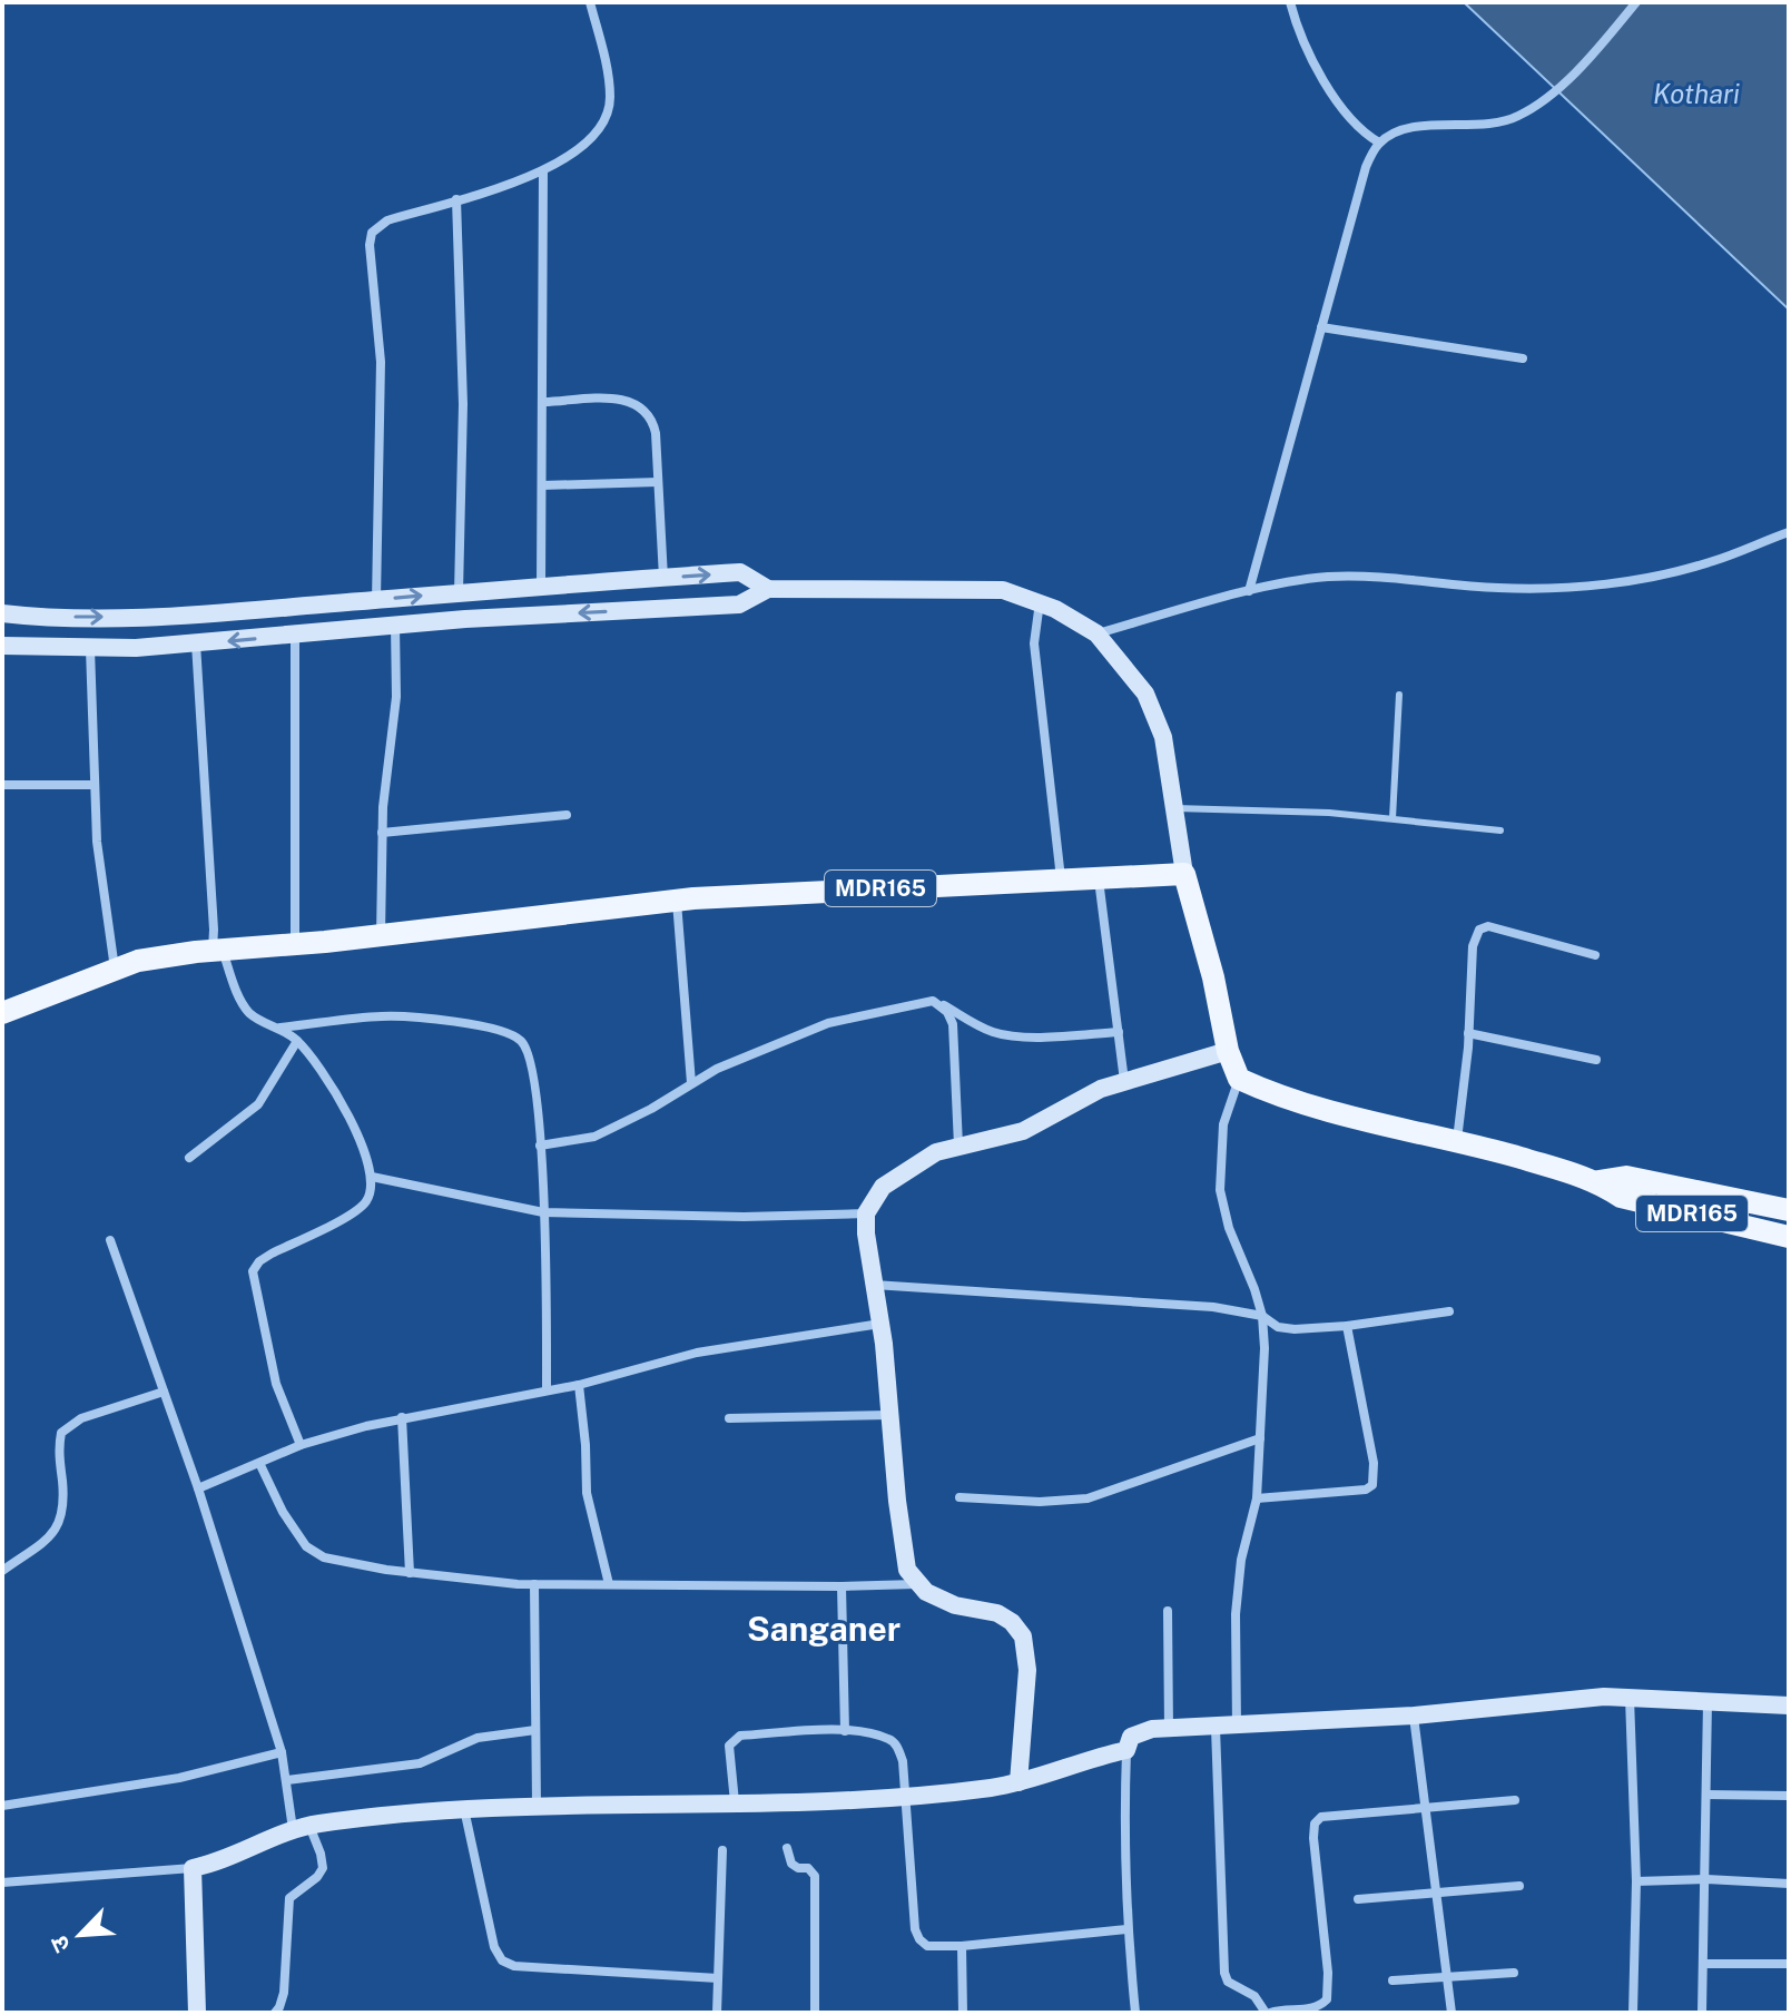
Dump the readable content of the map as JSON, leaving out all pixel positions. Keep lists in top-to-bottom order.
{
  "streets": {
    "main road": ["MDR165"]
  },
  "districts": ["Sanganer"],
  "water": ["Kothari"],
  "north": "bottom left"
}
